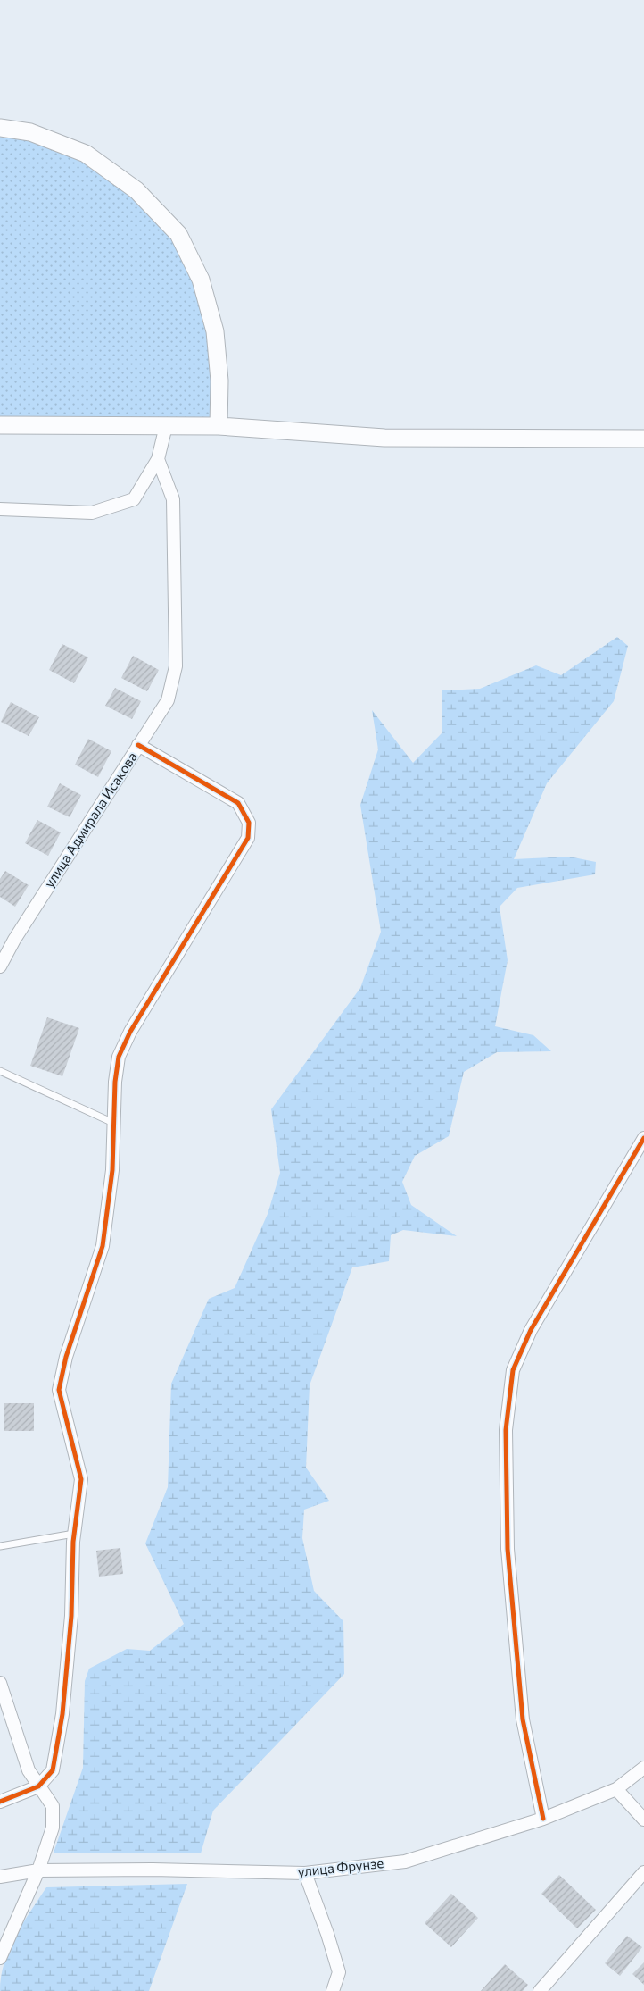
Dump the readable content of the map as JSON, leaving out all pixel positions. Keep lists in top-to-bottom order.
{
  "streets": {
    "street": ["улица Адмирала Исакова", "улица Фрунзе"]
  }
}
